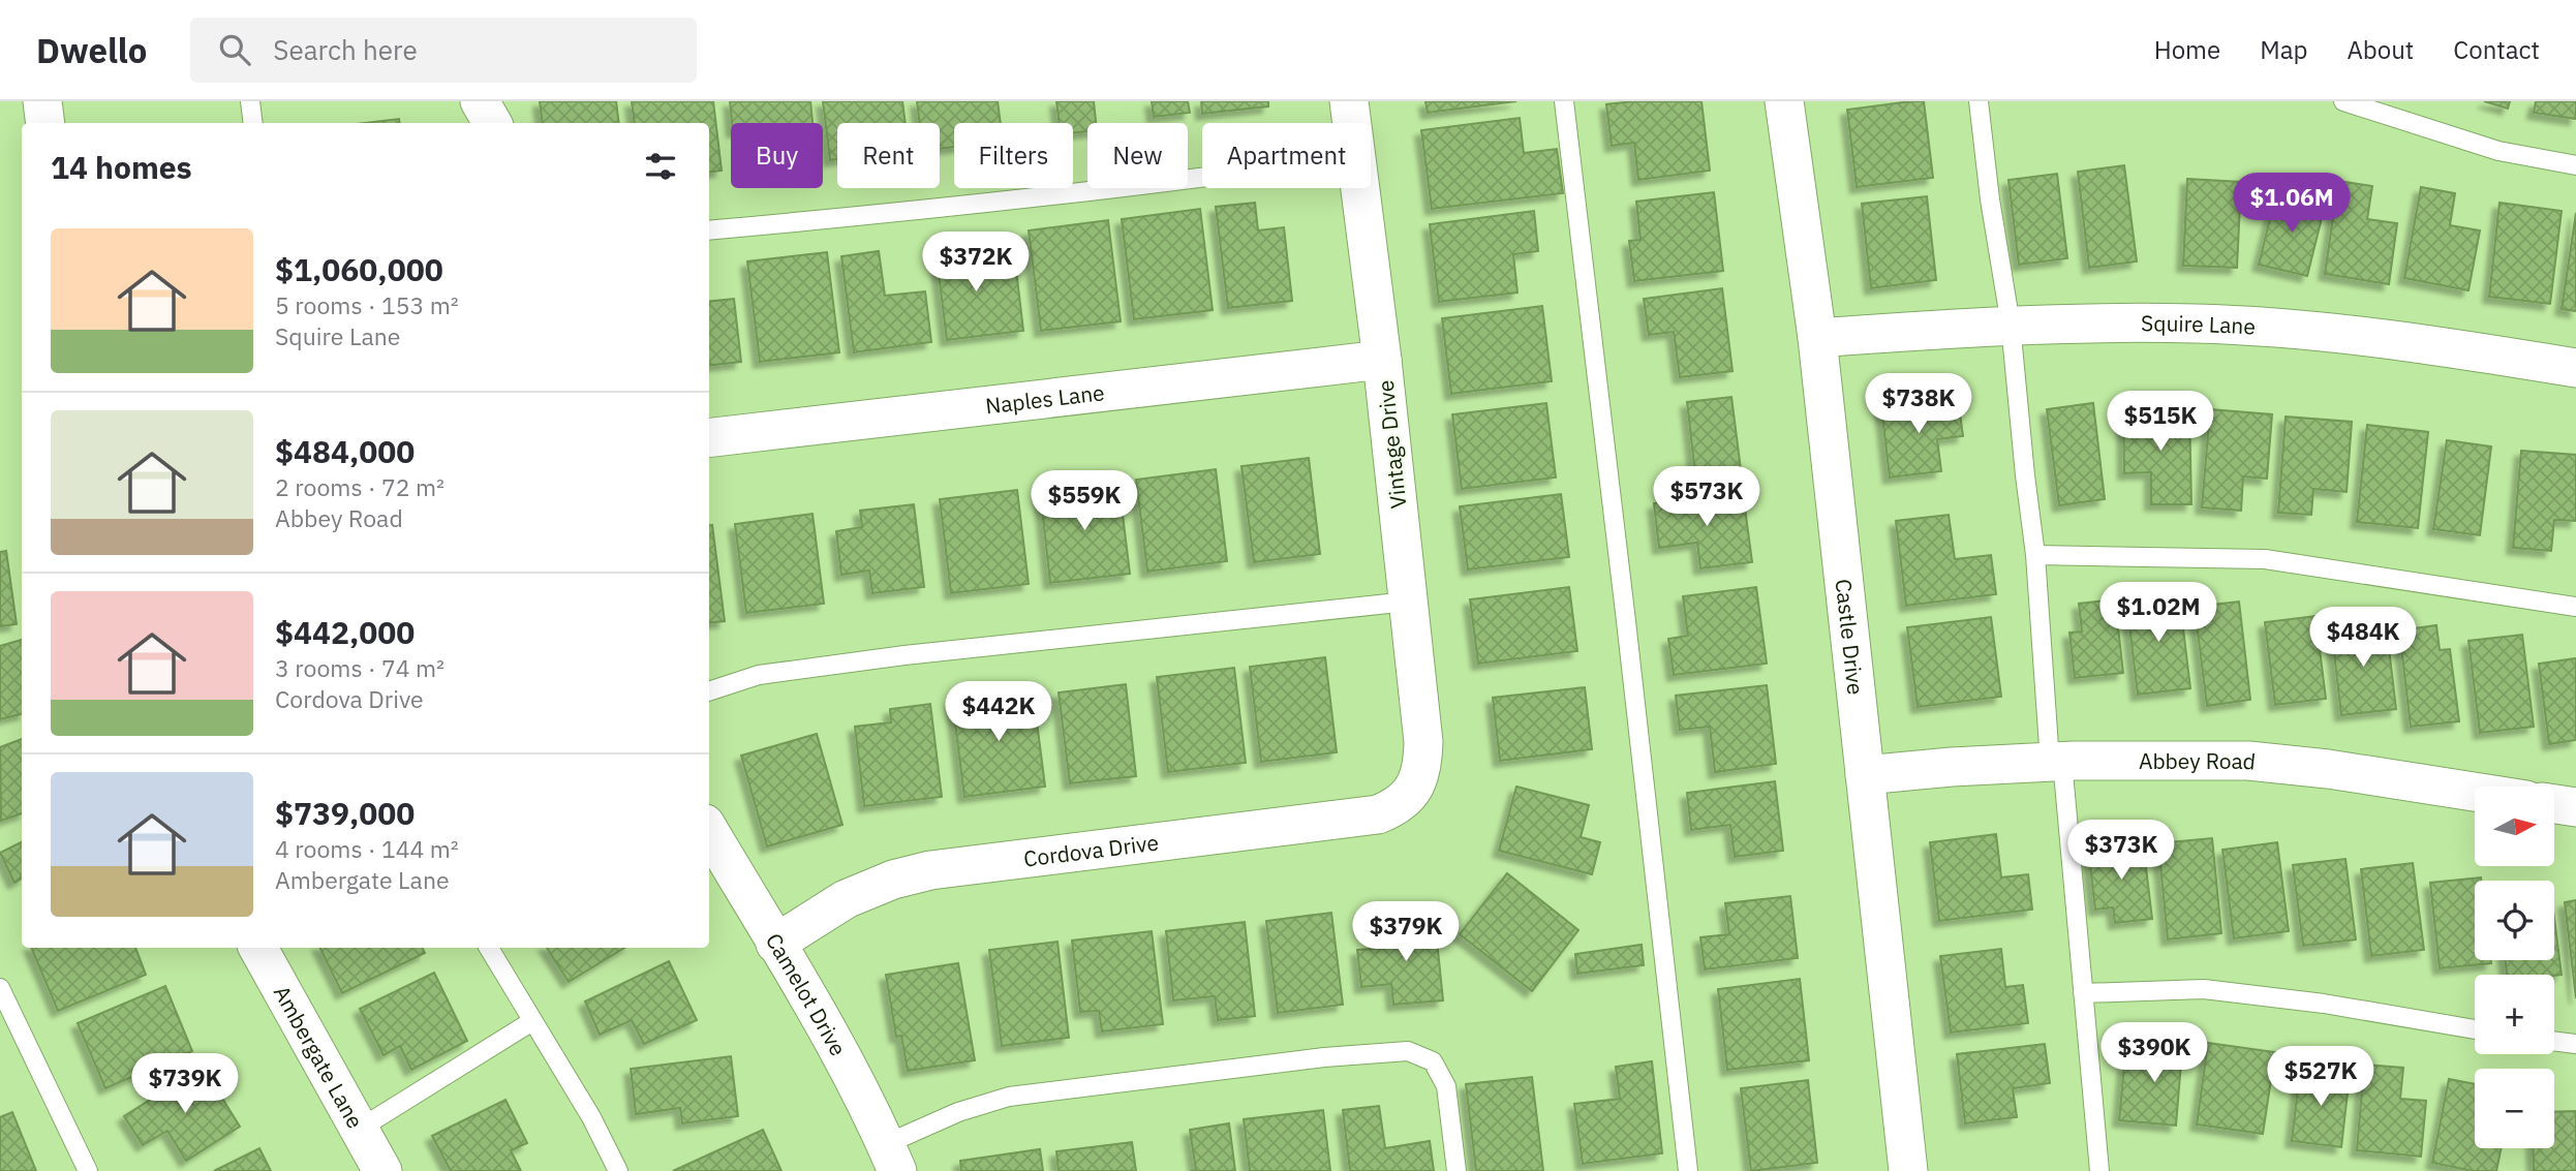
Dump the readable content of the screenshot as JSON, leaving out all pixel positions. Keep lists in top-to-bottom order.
{
  "streets": {
    "street": [
      "Squire Lane",
      "Naples Lane",
      "Vintage Drive",
      "Castle Drive",
      "Abbey Road",
      "Cordova Drive",
      "Camelot Drive",
      "Ambergate Lane"
    ]
  },
  "crossings": [
    ["Squire Lane", "Castle Drive"],
    ["Naples Lane", "Vintage Drive"],
    ["Vintage Drive", "Cordova Drive"],
    ["Castle Drive", "Abbey Road"],
    ["Cordova Drive", "Camelot Drive"]
  ],
  "north": "right",
  "page": {
    "header": "Dwello",
    "search": "Search here",
    "nav": [
      "Home",
      "Map",
      "About",
      "Contact"
    ],
    "chip": [
      "Buy",
      "Rent",
      "Filters",
      "New",
      "Apartment"
    ],
    "heading": "14 homes",
    "price": [
      "$1.06M",
      "$372K",
      "$738K",
      "$515K",
      "$573K",
      "$559K",
      "$1.02M",
      "$484K",
      "$442K",
      "$373K",
      "$379K",
      "$390K",
      "$527K",
      "$739K"
    ],
    "list": [
      {
        "name": "$1,060,000",
        "note": "5 rooms · 153 m² · Squire Lane"
      },
      {
        "name": "$484,000",
        "note": "2 rooms · 72 m² · Abbey Road"
      },
      {
        "name": "$442,000",
        "note": "3 rooms · 74 m² · Cordova Drive"
      },
      {
        "name": "$739,000",
        "note": "4 rooms · 144 m² · Ambergate Lane"
      }
    ],
    "map_buttons": ["+", "−"]
  }
}
